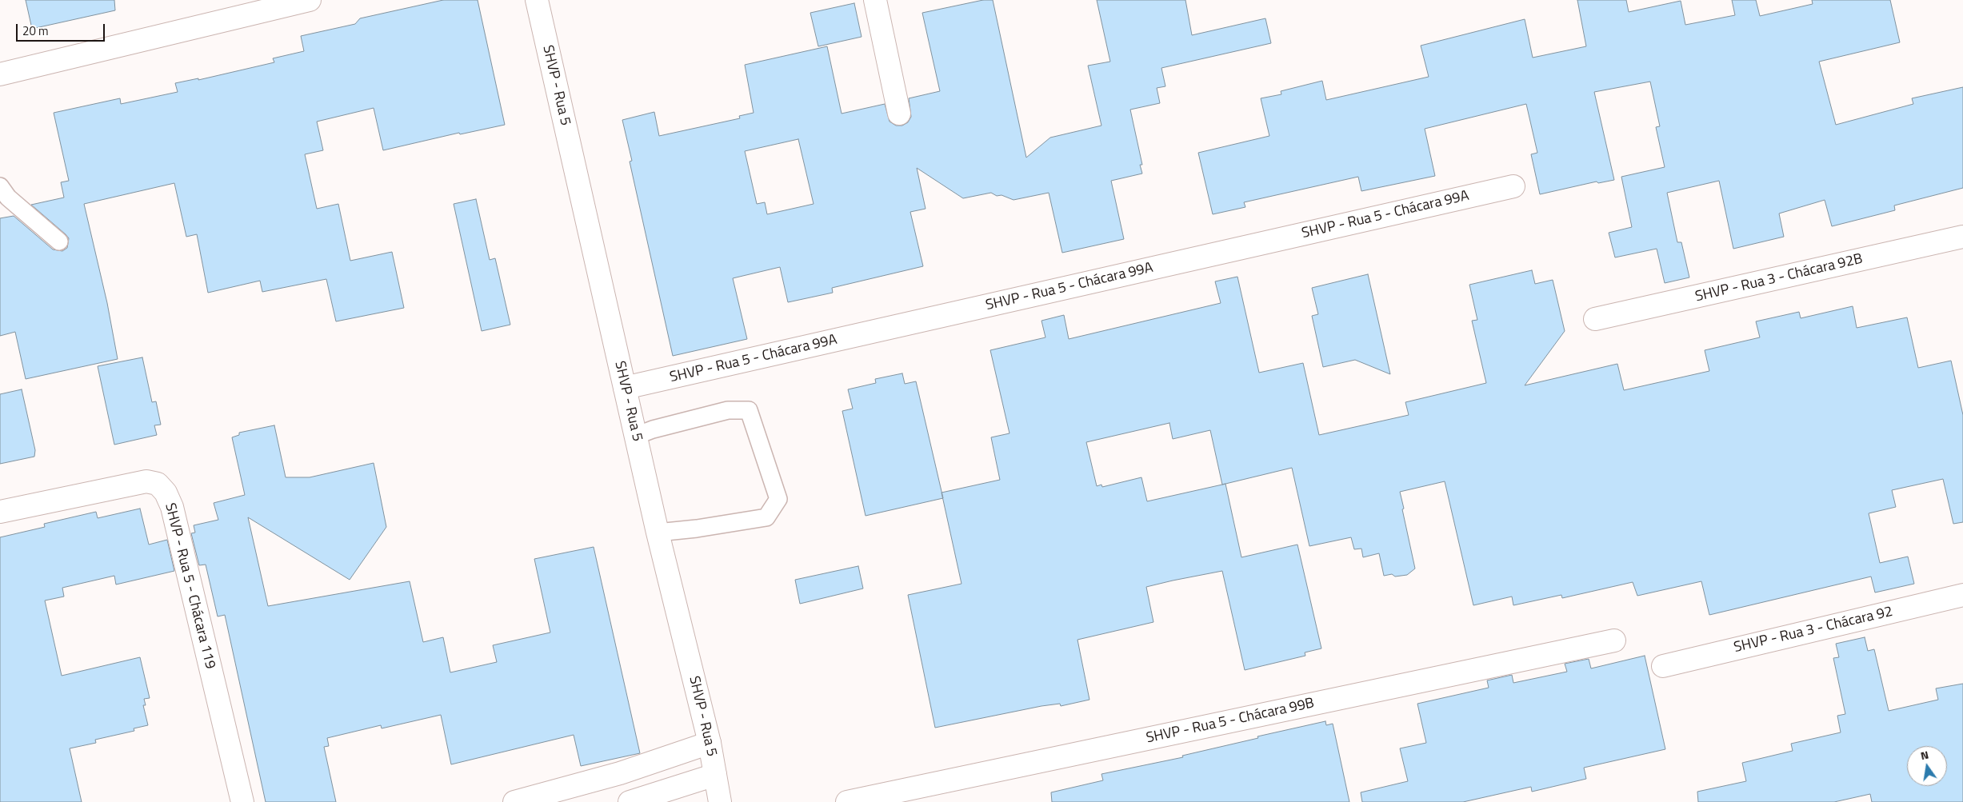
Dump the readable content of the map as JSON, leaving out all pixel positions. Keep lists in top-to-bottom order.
{
  "streets": {
    "street": [
      "SHVP - Rua 5",
      "SHVP - Rua 5 - Chácara 99A",
      "SHVP - Rua 3 - Chácara 92B",
      "SHVP - Rua 5 - Chácara 119",
      "SHVP - Rua 3 - Chácara 92",
      "SHVP - Rua 5 - Chácara 99B"
    ]
  },
  "crossings": [
    ["SHVP - Rua 5", "SHVP - Rua 5 - Chácara 99A"]
  ],
  "scale_bar": "20 m",
  "north": "top"
}
